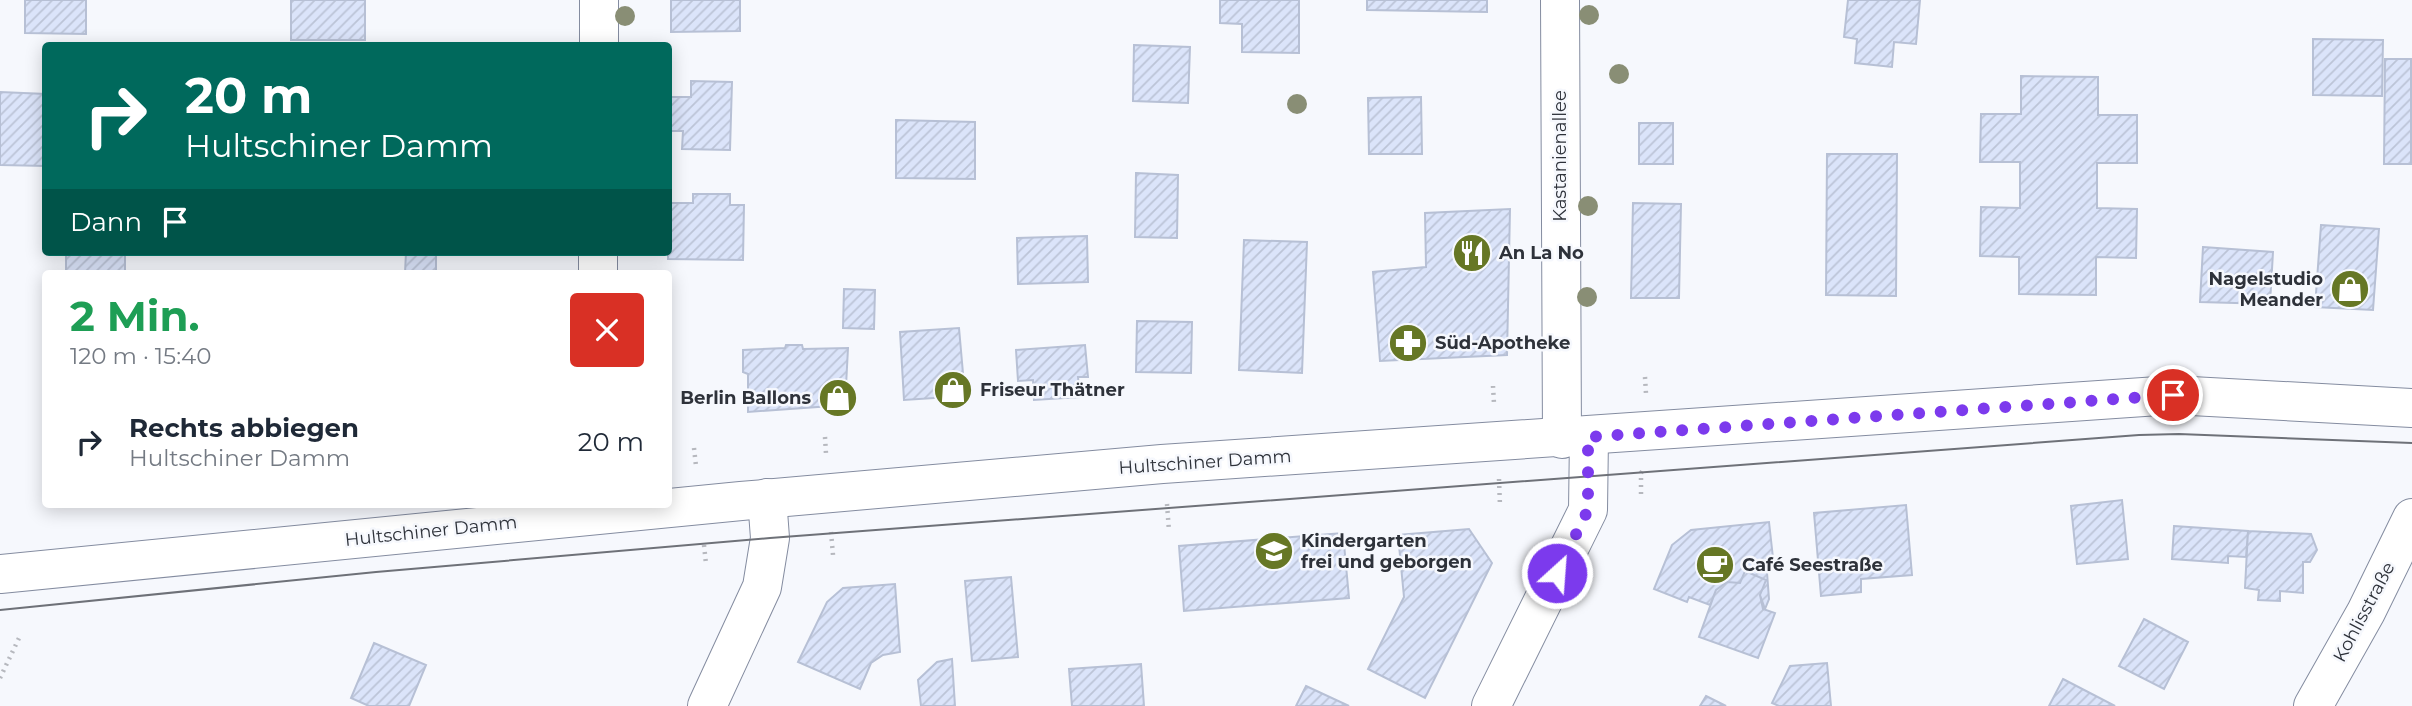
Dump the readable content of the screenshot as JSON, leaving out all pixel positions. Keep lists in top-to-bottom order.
{
  "streets": {
    "main road": ["Kastanienallee", "Hultschiner Damm", "Kohlisstraße"]
  },
  "crossings": [
    ["Kastanienallee", "Hultschiner Damm"]
  ],
  "places": {
    "restaurant": ["An La No"],
    "shop": ["Nagelstudio Meander", "Friseur Thätner", "Berlin Ballons"],
    "pharmacy": ["Süd-Apotheke"],
    "school or university": ["Kindergarten frei und geborgen"],
    "cafe": ["Café Seestraße"]
  },
  "page": {
    "turn": ["20 m", "Hultschiner Damm"],
    "then": "Dann",
    "heading": ["2 Min.", "120 m · 15:40"],
    "list": [
      {
        "name": "Rechts abbiegen",
        "note": "Hultschiner Damm",
        "value": "20 m"
      }
    ]
  }
}
